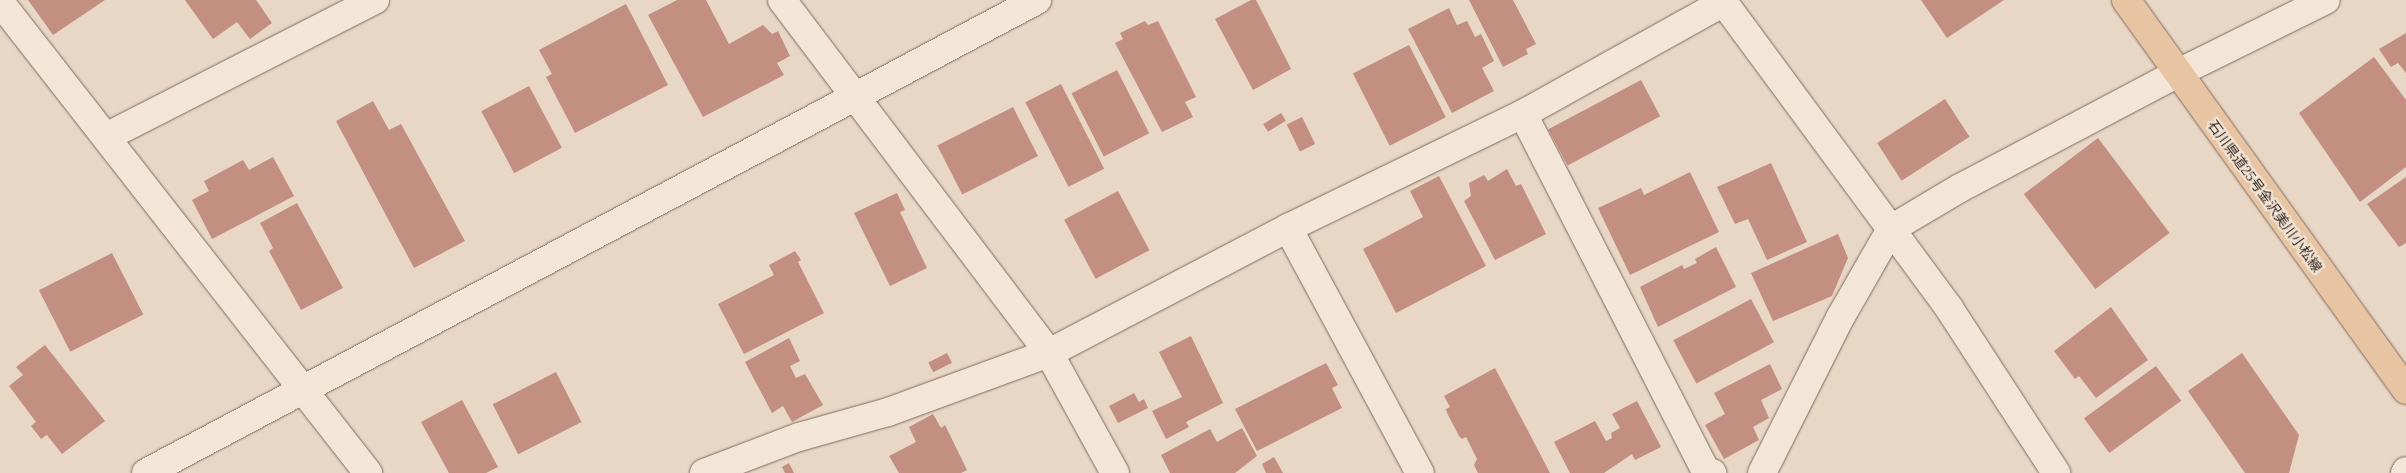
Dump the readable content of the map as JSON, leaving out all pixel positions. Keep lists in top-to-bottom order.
{
  "streets": {
    "main road": ["石川県道25号金沢美川小松線"]
  }
}
